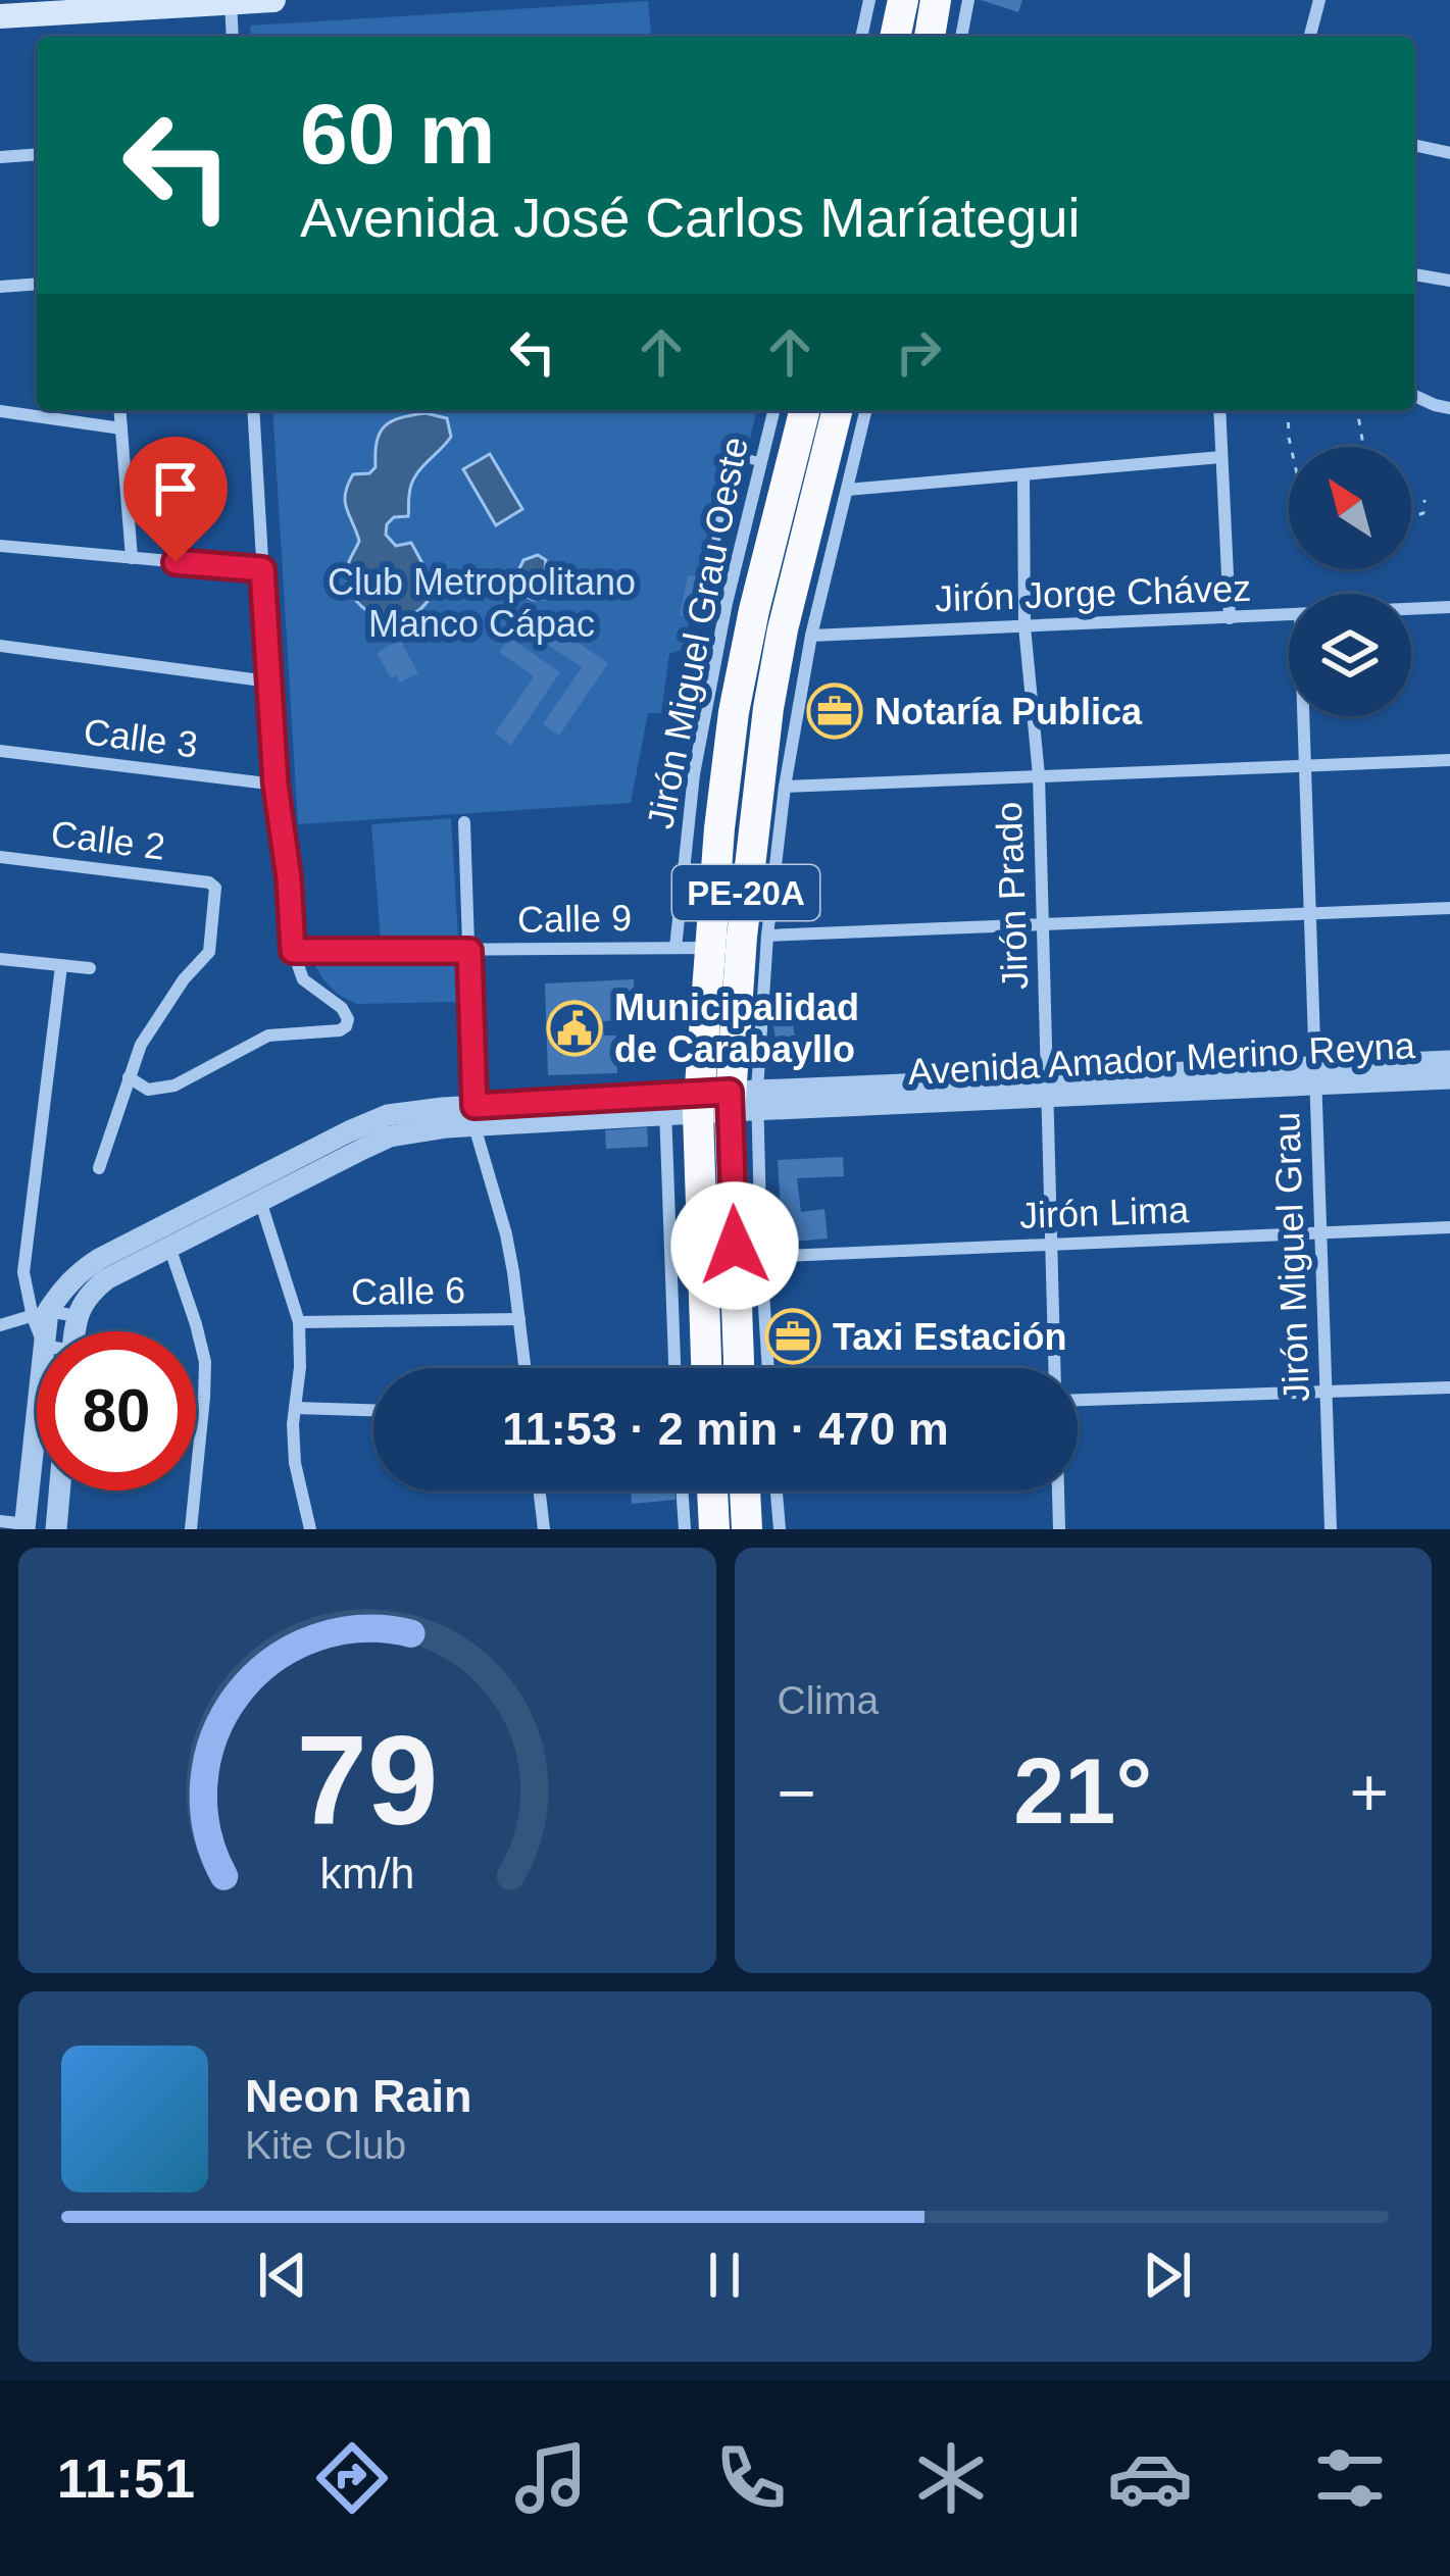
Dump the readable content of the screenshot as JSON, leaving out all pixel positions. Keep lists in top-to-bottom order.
{
  "streets": {
    "highway": ["PE-20A"],
    "street": [
      "Jirón Jorge Chávez",
      "Jirón Miguel Grau Oeste",
      "Calle 3",
      "Calle 2",
      "Jirón Prado",
      "Calle 9",
      "Avenida Amador Merino Reyna",
      "Jirón Lima",
      "Jirón Miguel Grau",
      "Calle 6"
    ]
  },
  "crossings": [
    ["Jirón Jorge Chávez", "Jirón Prado"],
    ["Jirón Miguel Grau Oeste", "PE-20A"],
    ["Jirón Miguel Grau Oeste", "Calle 9"],
    ["PE-20A", "Calle 9"],
    ["PE-20A", "Avenida Amador Merino Reyna"],
    ["Jirón Prado", "Avenida Amador Merino Reyna"],
    ["Jirón Prado", "Jirón Lima"],
    ["Avenida Amador Merino Reyna", "Jirón Miguel Grau"],
    ["Jirón Lima", "Jirón Miguel Grau"]
  ],
  "parks": ["Club Metropolitano Manco Cápac"],
  "places": {
    "office": ["Notaría Publica", "Taxi Estación"],
    "public building": ["Municipalidad de Carabayllo"]
  },
  "north": "top left",
  "page": {
    "turn": ["60 m", "Avenida José Carlos Maríategui"],
    "limit": "80",
    "trip": "11:53 · 2 min · 470 m",
    "tile": "Clima",
    "heat": ["−", "21°", "+"],
    "song": ["Neon Rain", "Kite Club"],
    "tabs": "11:51",
    "gauge": ["79", "km/h"]
  }
}
